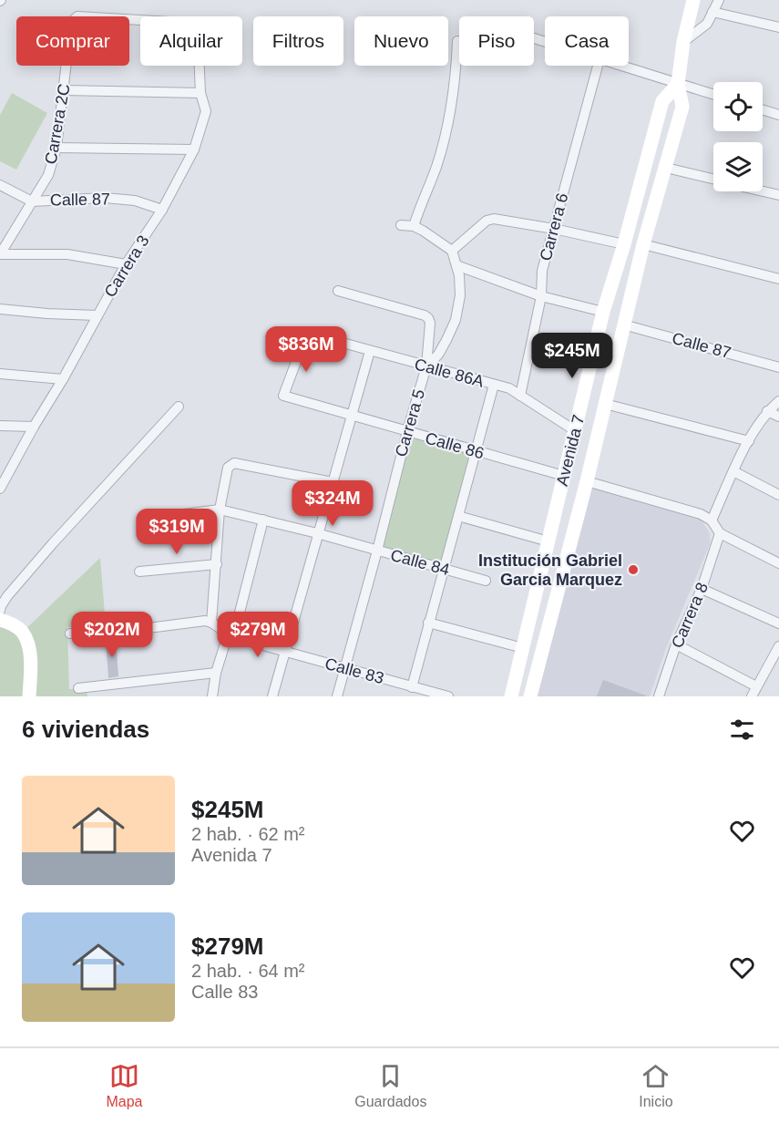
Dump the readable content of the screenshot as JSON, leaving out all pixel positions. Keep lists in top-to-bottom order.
{
  "streets": {
    "main road": ["Avenida 7"],
    "street": [
      "Carrera 2C",
      "Calle 87",
      "Carrera 6",
      "Carrera 3",
      "Calle 86A",
      "Carrera 5",
      "Calle 86",
      "Calle 84",
      "Carrera 8",
      "Calle 83"
    ]
  },
  "crossings": [
    ["Carrera 2C", "Calle 87"],
    ["Calle 87", "Carrera 3"],
    ["Calle 87", "Avenida 7"],
    ["Carrera 6", "Calle 86A"],
    ["Calle 86A", "Carrera 5"],
    ["Calle 86A", "Calle 86"],
    ["Calle 86A", "Avenida 7"],
    ["Carrera 5", "Calle 86"],
    ["Carrera 5", "Calle 84"],
    ["Carrera 5", "Calle 83"],
    ["Calle 86", "Avenida 7"]
  ],
  "places": ["Institución Gabriel Garcia Marquez"],
  "page": {
    "chip": [
      "Comprar",
      "Alquilar",
      "Filtros",
      "Nuevo",
      "Piso",
      "Casa"
    ],
    "price": [
      "$836M",
      "$245M",
      "$324M",
      "$319M",
      "$202M",
      "$279M"
    ],
    "heading": "6 viviendas",
    "list": [
      {
        "name": "$245M",
        "note": "2 hab. · 62 m² · Avenida 7"
      },
      {
        "name": "$279M",
        "note": "2 hab. · 64 m² · Calle 83"
      }
    ],
    "tabs": ["Mapa", "Guardados", "Inicio"]
  }
}
